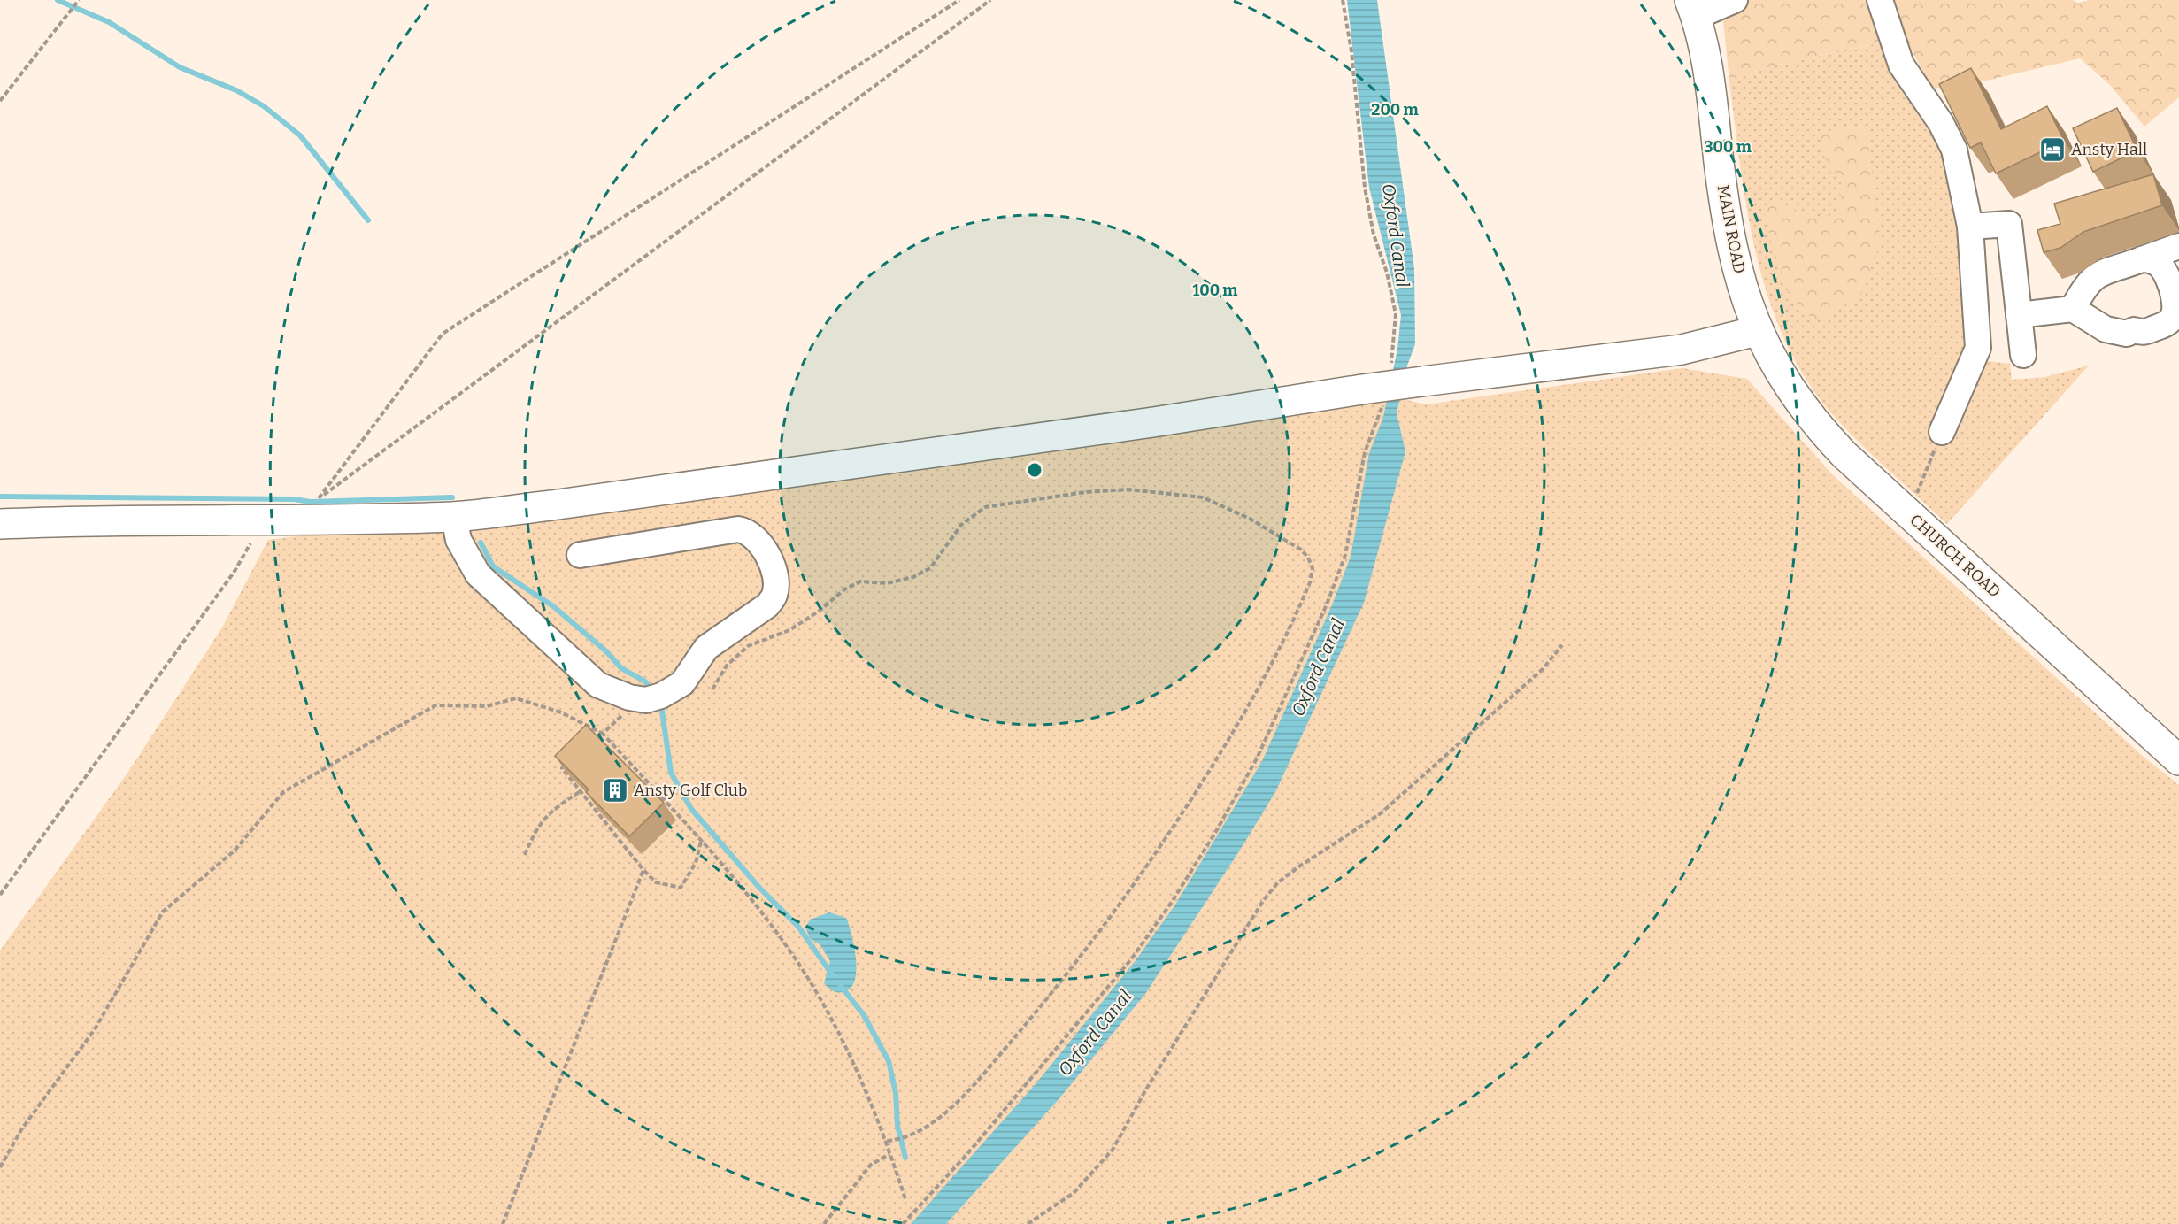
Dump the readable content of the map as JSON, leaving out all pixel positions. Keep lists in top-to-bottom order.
{
  "streets": {
    "main road": ["MAIN ROAD", "CHURCH ROAD"]
  },
  "crossings": [
    ["MAIN ROAD", "CHURCH ROAD"]
  ],
  "water": ["Oxford Canal"],
  "places": {
    "hotel": ["Ansty Hall"],
    "building": ["Ansty Golf Club"]
  },
  "rings": ["200 m", "300 m", "100 m"]
}
